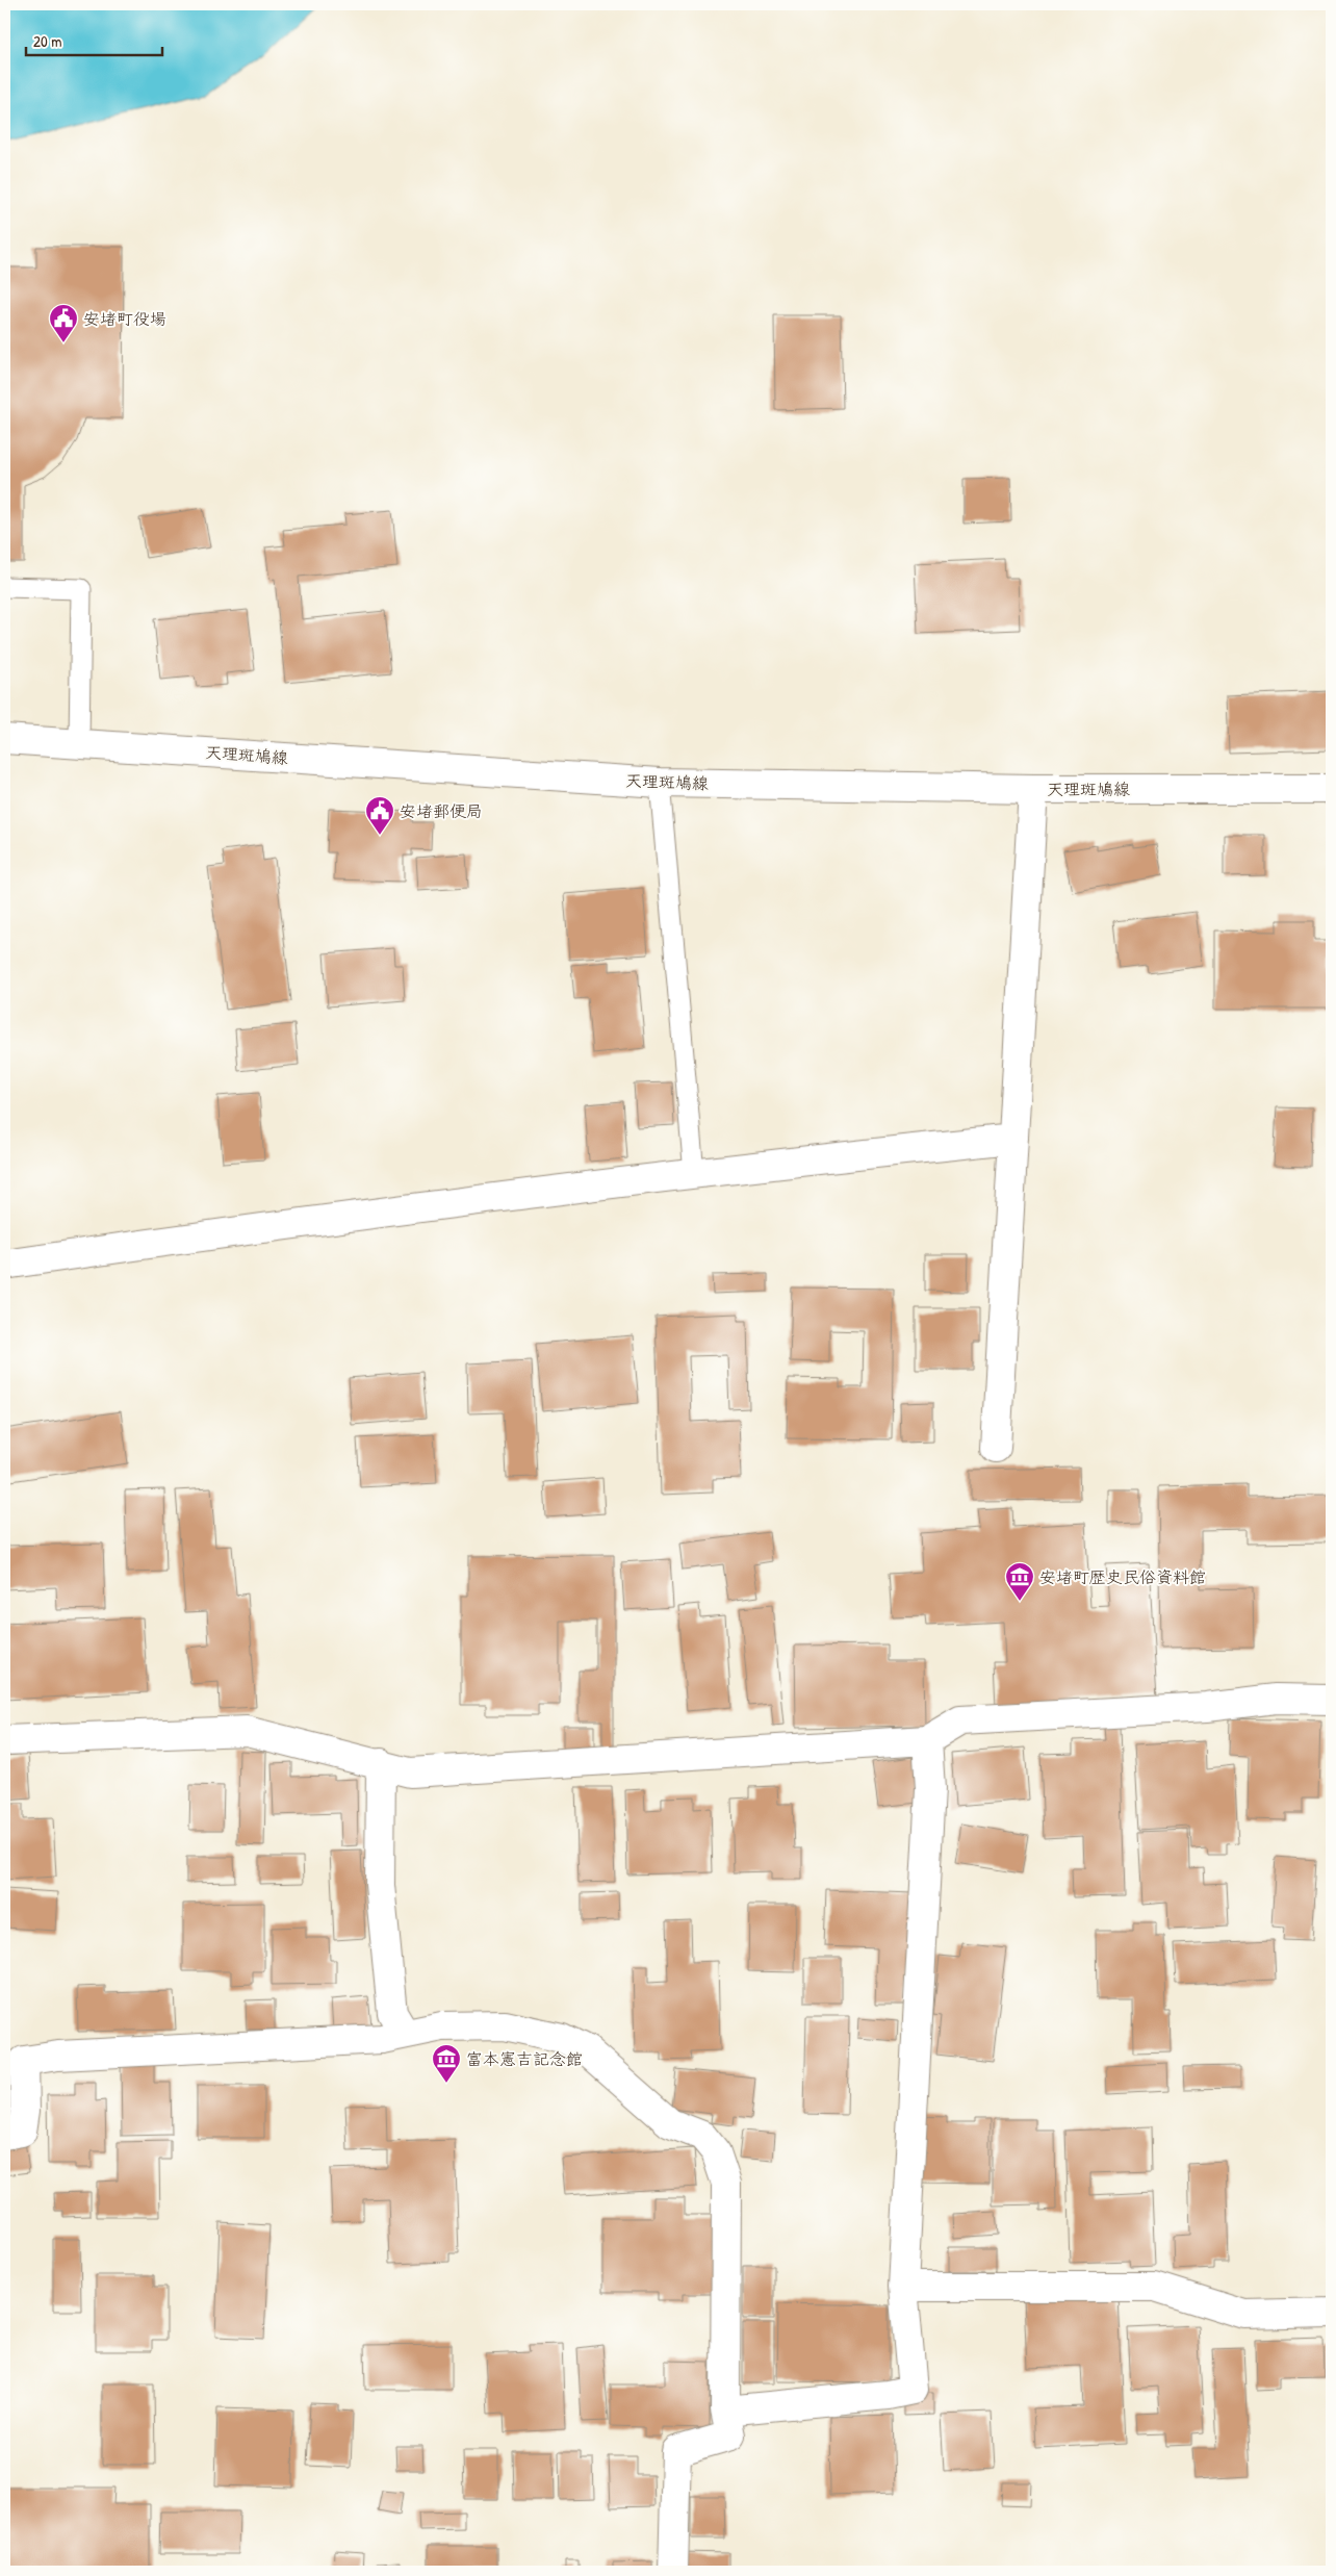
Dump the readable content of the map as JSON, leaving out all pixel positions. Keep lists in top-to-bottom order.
{
  "streets": {
    "street": ["天理斑鳩線"]
  },
  "places": {
    "public building": ["安堵町役場", "安堵郵便局"],
    "museum": ["安堵町歴史民俗資料館", "富本憲吉記念館"]
  },
  "scale_bar": "20 m"
}
